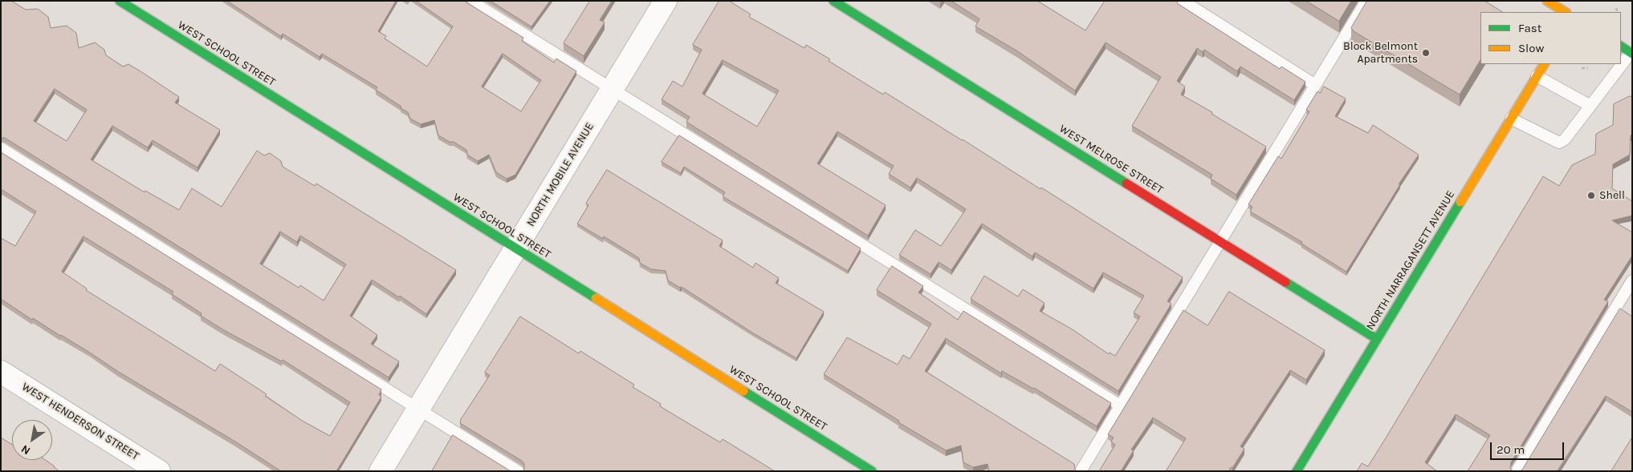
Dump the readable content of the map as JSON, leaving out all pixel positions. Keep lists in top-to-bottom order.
{
  "streets": {
    "street": [
      "WEST SCHOOL STREET",
      "WEST MELROSE STREET",
      "NORTH MOBILE AVENUE",
      "NORTH NARRAGANSETT AVENUE",
      "WEST HENDERSON STREET"
    ]
  },
  "crossings": [
    ["WEST SCHOOL STREET", "NORTH MOBILE AVENUE"],
    ["WEST MELROSE STREET", "NORTH NARRAGANSETT AVENUE"]
  ],
  "places": ["Block Belmont Apartments", "Shell"],
  "legend": ["Fast", "Slow"],
  "scale_bar": "20 m",
  "north": "bottom left"
}
